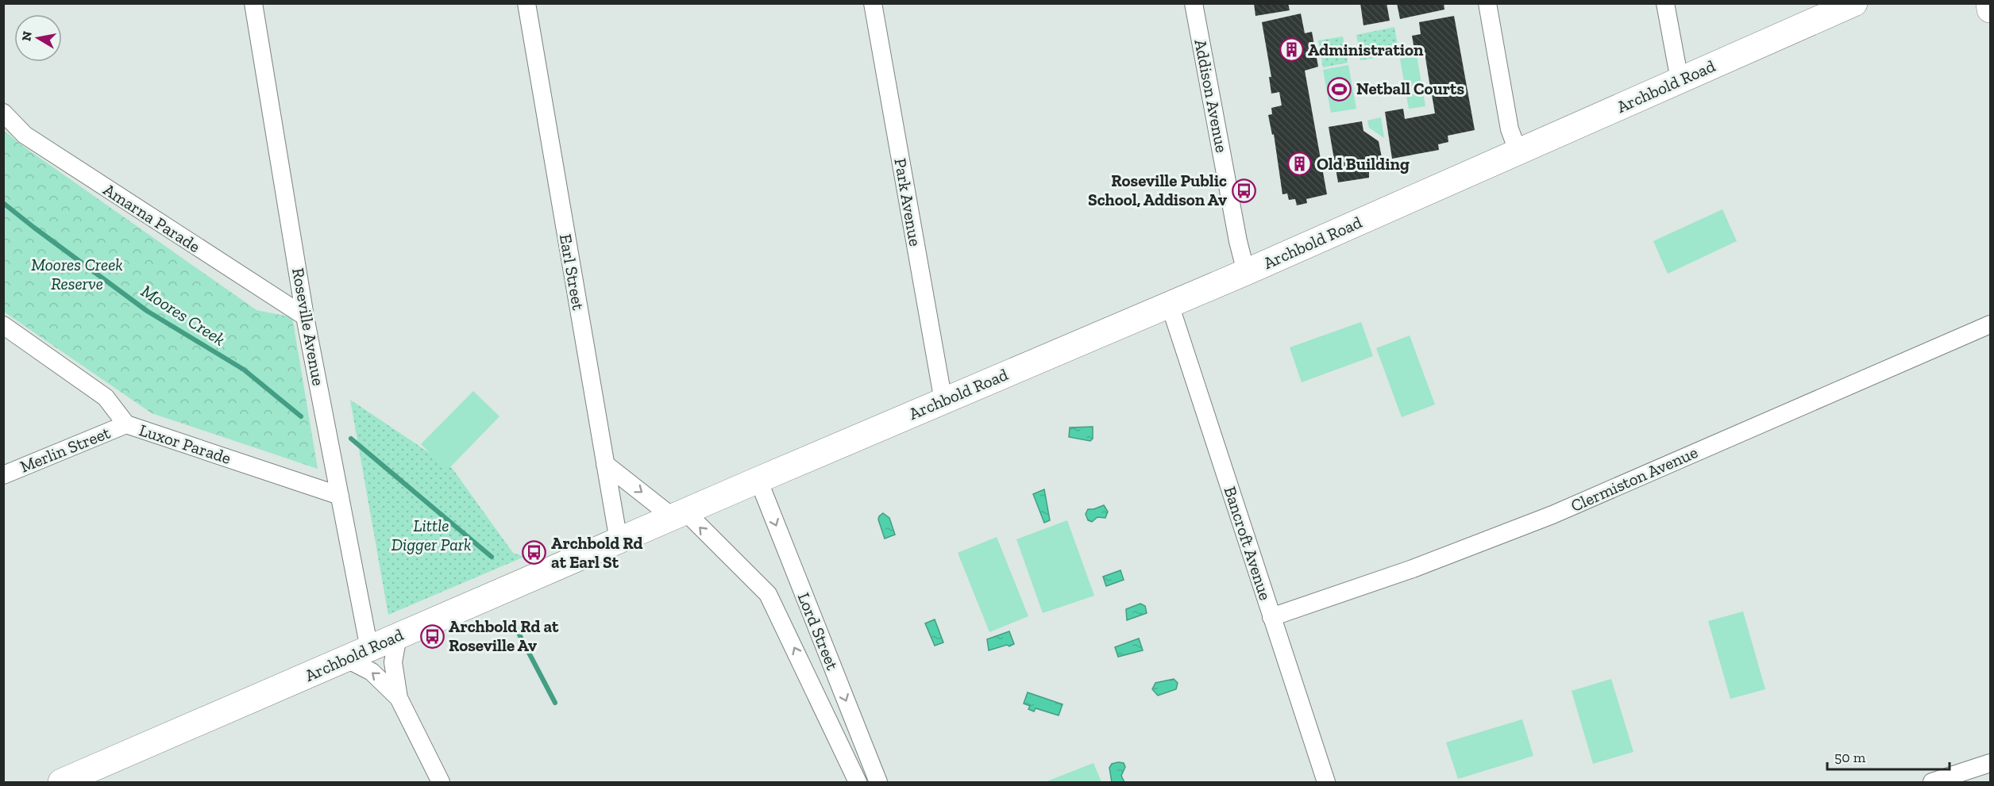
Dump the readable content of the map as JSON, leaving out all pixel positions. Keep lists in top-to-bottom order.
{
  "streets": {
    "main road": ["Archbold Road"],
    "street": [
      "Addison Avenue",
      "Park Avenue",
      "Amarna Parade",
      "Earl Street",
      "Roseville Avenue",
      "Luxor Parade",
      "Merlin Street",
      "Clermiston Avenue",
      "Bancroft Avenue",
      "Lord Street"
    ]
  },
  "crossings": [
    ["Archbold Road", "Addison Avenue"],
    ["Archbold Road", "Park Avenue"],
    ["Archbold Road", "Earl Street"],
    ["Archbold Road", "Roseville Avenue"],
    ["Archbold Road", "Bancroft Avenue"],
    ["Archbold Road", "Lord Street"],
    ["Amarna Parade", "Roseville Avenue"],
    ["Earl Street", "Lord Street"],
    ["Roseville Avenue", "Luxor Parade"],
    ["Luxor Parade", "Merlin Street"],
    ["Clermiston Avenue", "Bancroft Avenue"]
  ],
  "water": ["Moores Creek"],
  "parks": ["Moores Creek Reserve", "Little Digger Park"],
  "places": {
    "building": ["Administration", "Old Building"],
    "sports": ["Netball Courts"],
    "bus stop": ["Roseville Public School, Addison Av", "Archbold Rd at Earl St", "Archbold Rd at Roseville Av"]
  },
  "scale_bar": "50 m",
  "north": "left"
}
